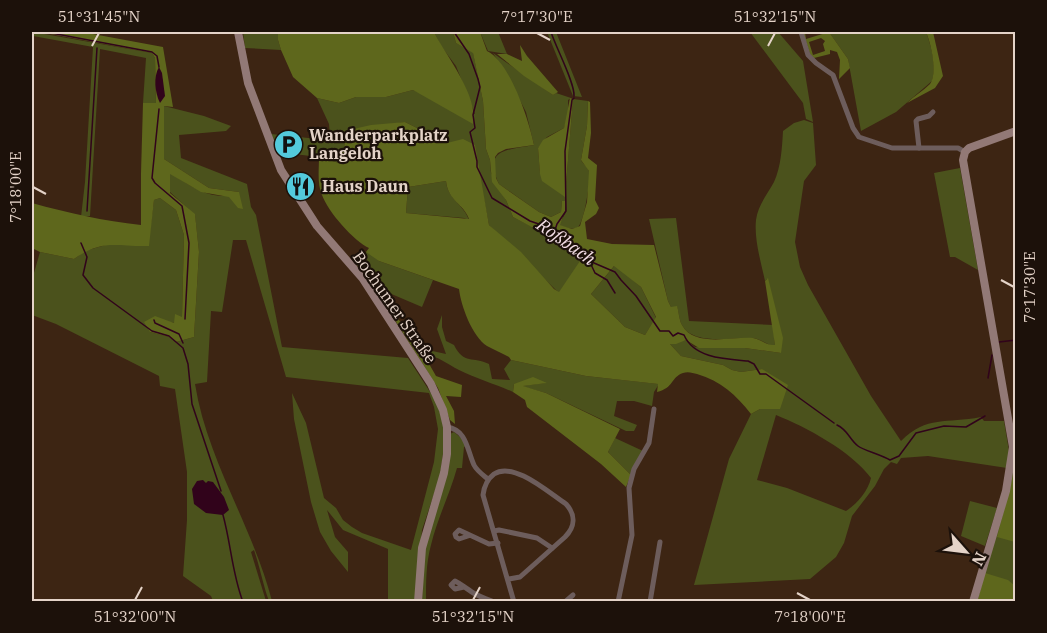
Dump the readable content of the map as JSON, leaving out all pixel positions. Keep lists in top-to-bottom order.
{
  "streets": {
    "main road": ["Bochumer Straße"]
  },
  "water": ["Roßbach"],
  "places": {
    "parking": ["Wanderparkplatz Langeloh"],
    "restaurant": ["Haus Daun"]
  },
  "north": "bottom right",
  "coordinates": [
    "51°31'45\"N",
    "7°17'30\"E",
    "51°32'15\"N",
    "7°18'00\"E",
    "51°32'00\"N"
  ]
}
